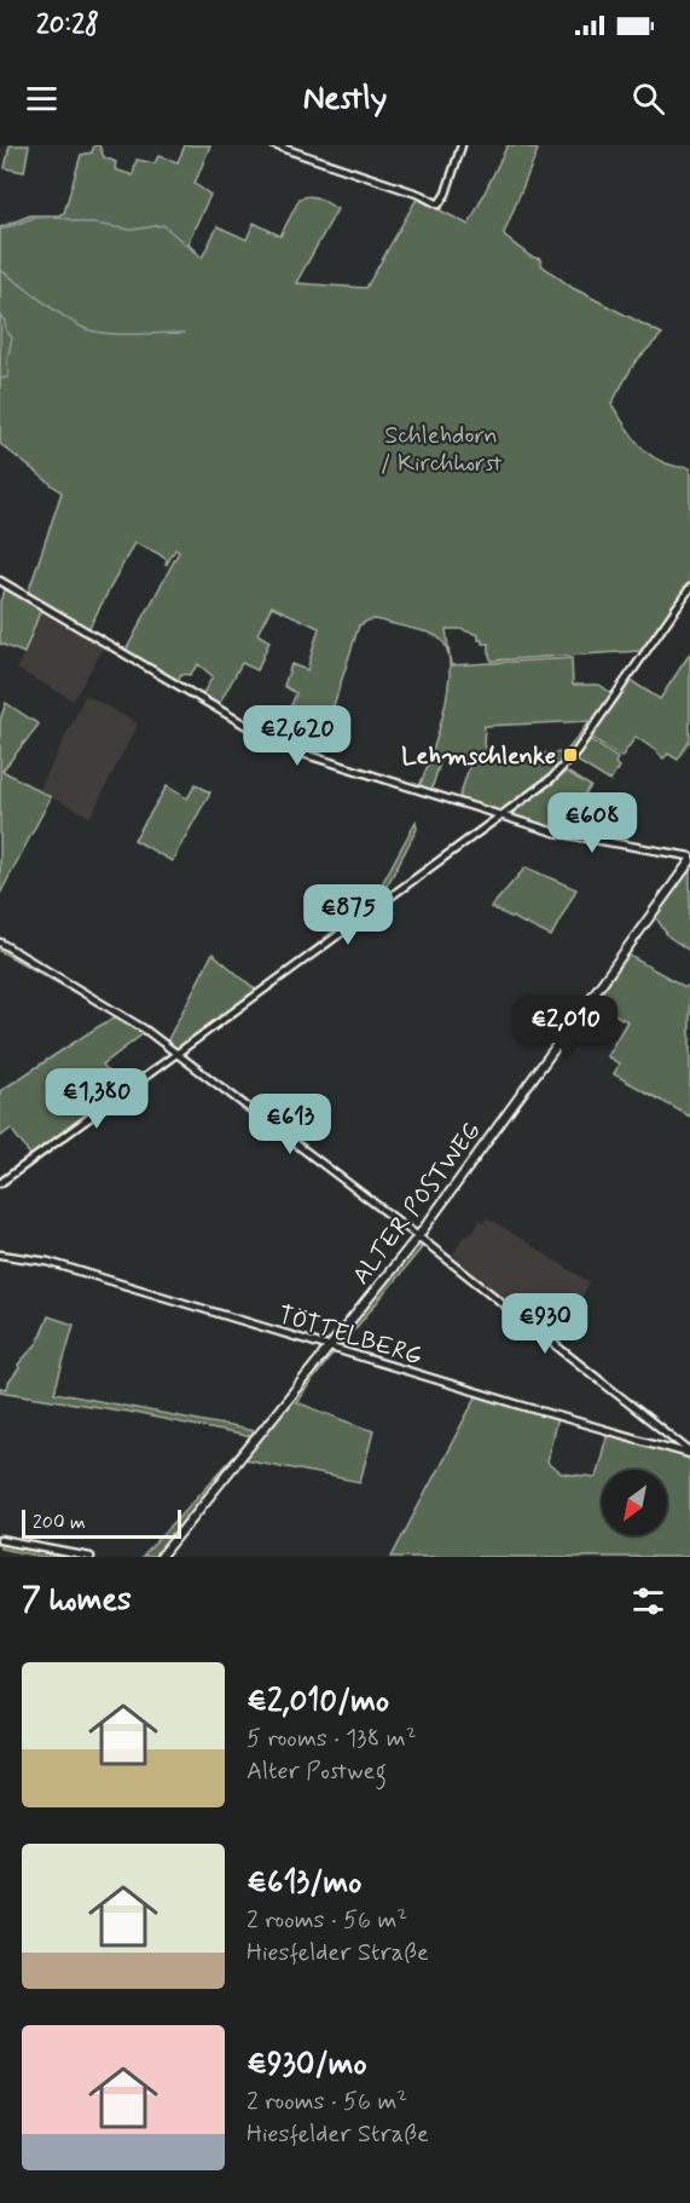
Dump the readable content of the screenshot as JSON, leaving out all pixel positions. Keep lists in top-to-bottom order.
{
  "streets": {
    "main road": ["ALTER POSTWEG"],
    "street": ["TÖTTELBERG"]
  },
  "crossings": [
    ["ALTER POSTWEG", "TÖTTELBERG"]
  ],
  "parks": ["Schlehdorn / Kirchhorst"],
  "places": {
    "transit": ["Lehmschlenke"]
  },
  "scale_bar": "200 m",
  "north": "bottom left",
  "page": {
    "status": "20:28",
    "header": "Nestly",
    "price": [
      "€2,620",
      "€608",
      "€875",
      "€2,010",
      "€1,380",
      "€613",
      "€930"
    ],
    "scale": "200 m",
    "heading": "7 homes",
    "list": [
      {
        "name": "€2,010/mo",
        "note": "5 rooms · 138 m² · Alter Postweg"
      },
      {
        "name": "€613/mo",
        "note": "2 rooms · 56 m² · Hiesfelder Straße"
      },
      {
        "name": "€930/mo",
        "note": "2 rooms · 56 m² · Hiesfelder Straße"
      }
    ]
  }
}
